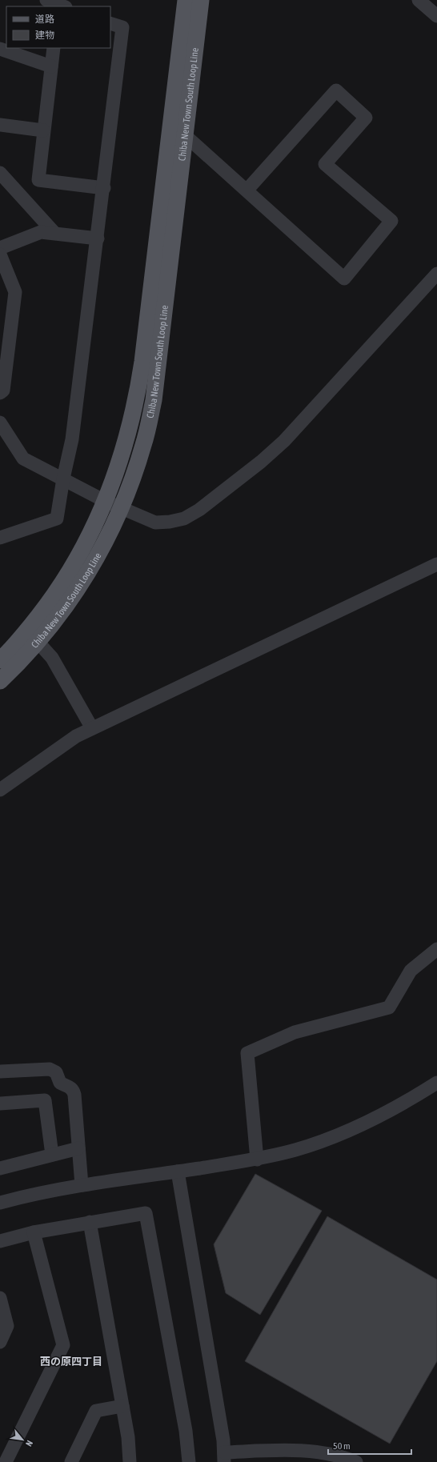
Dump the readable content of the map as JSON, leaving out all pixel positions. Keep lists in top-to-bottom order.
{
  "streets": {
    "main road": ["Chiba New Town South Loop Line"]
  },
  "districts": ["西の原四丁目"],
  "legend": ["道路", "建物"],
  "scale_bar": "50 m",
  "north": "bottom right"
}
